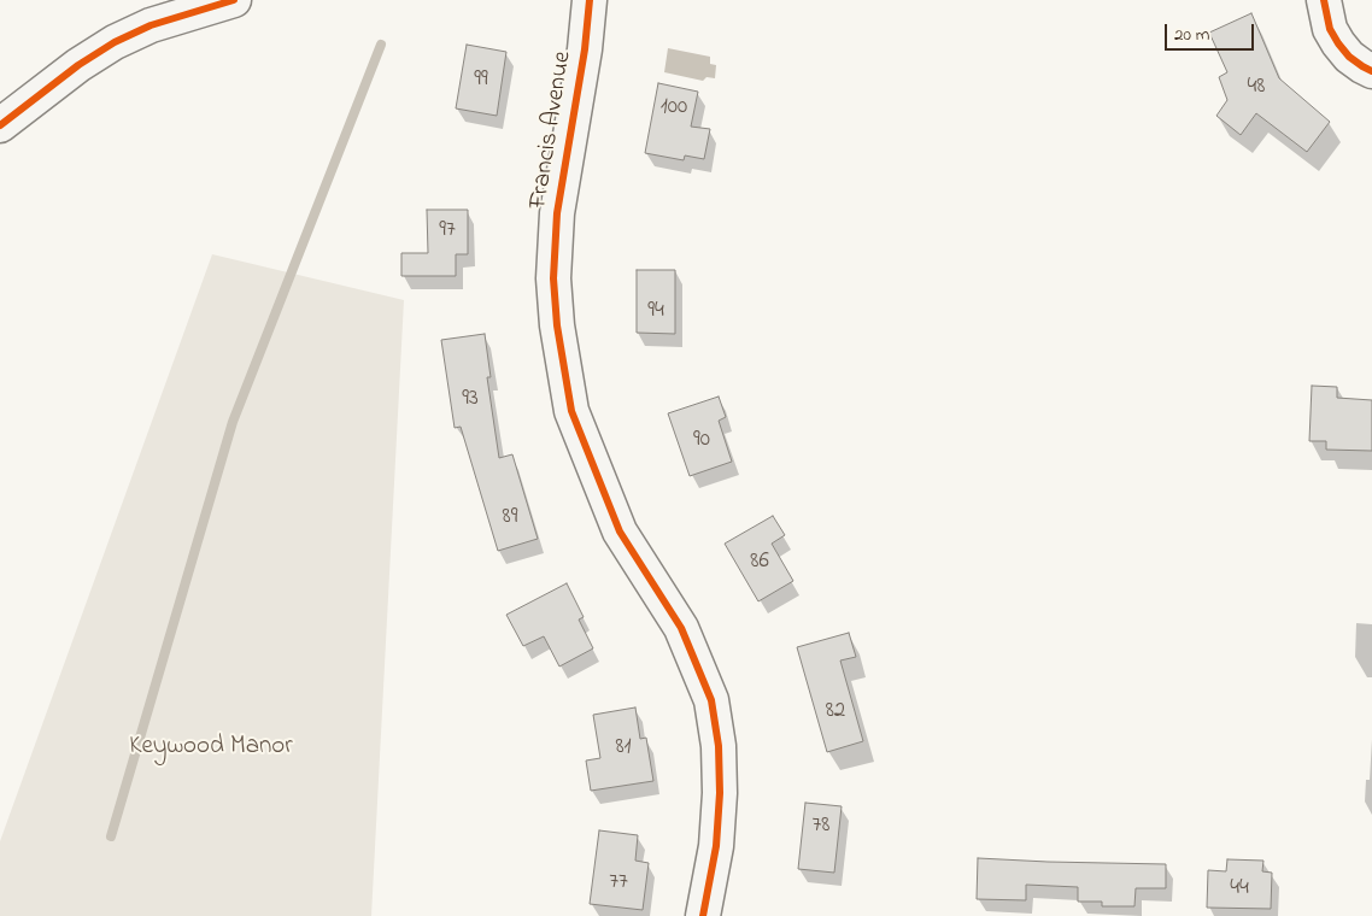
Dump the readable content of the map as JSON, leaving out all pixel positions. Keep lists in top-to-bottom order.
{
  "streets": {
    "street": ["Francis Avenue"]
  },
  "parks": ["Keywood Manor"],
  "house_numbers": [
    "99",
    "48",
    "100",
    "97",
    "94",
    "93",
    "90",
    "89",
    "86",
    "82",
    "81",
    "78",
    "77",
    "44"
  ],
  "scale_bar": "20 m"
}
